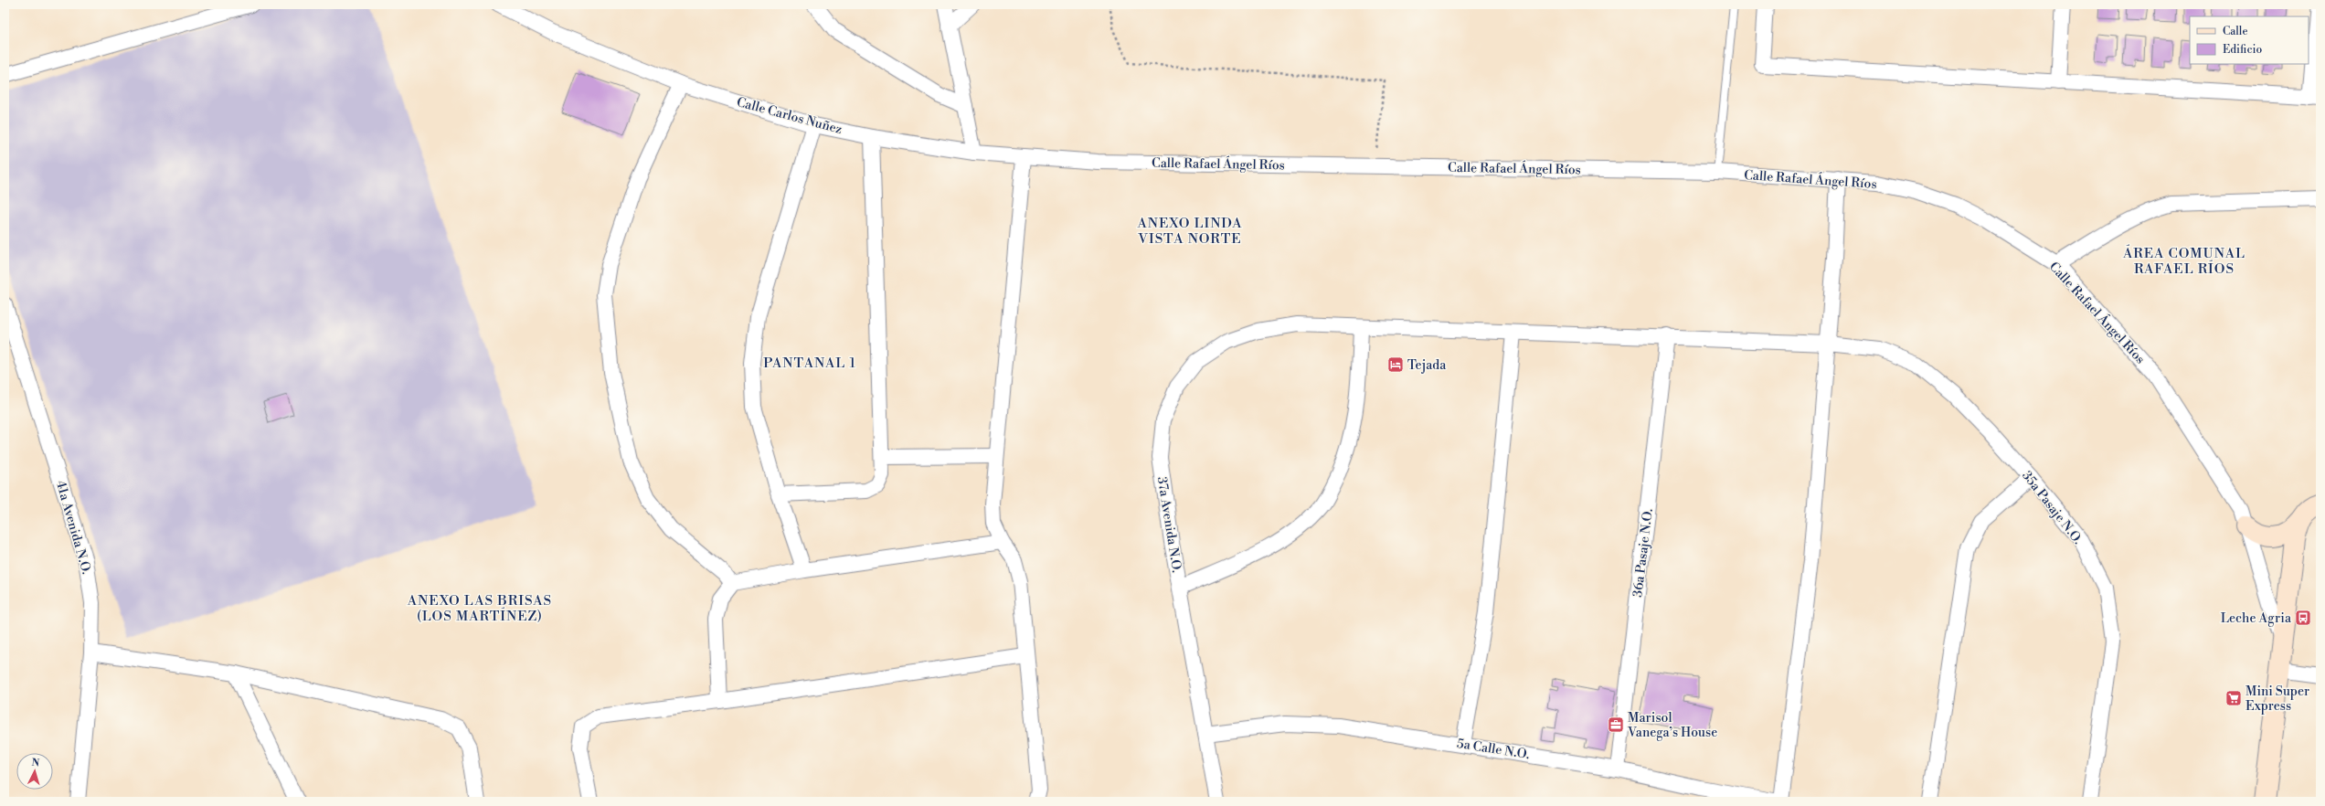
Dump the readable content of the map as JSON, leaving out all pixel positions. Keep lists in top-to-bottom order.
{
  "streets": {
    "street": [
      "Calle Carlos Nuñez",
      "Calle Rafael Ángel Ríos",
      "35a Pasaje N.O.",
      "37a Avenida N.O.",
      "41a Avenida N.O.",
      "36a Pasaje N.O.",
      "5a Calle N.O."
    ]
  },
  "crossings": [
    ["Calle Carlos Nuñez", "Calle Rafael Ángel Ríos"],
    ["35a Pasaje N.O.", "37a Avenida N.O."],
    ["35a Pasaje N.O.", "36a Pasaje N.O."],
    ["37a Avenida N.O.", "5a Calle N.O."],
    ["36a Pasaje N.O.", "5a Calle N.O."]
  ],
  "districts": [
    "ANEXO LINDA VISTA NORTE",
    "ÁREA COMUNAL RAFAEL RÍOS",
    "PANTANAL 1",
    "ANEXO LAS BRISAS (LOS MARTÍNEZ)"
  ],
  "places": {
    "hotel": ["Tejada"],
    "bus stop": ["Leche Agria"],
    "supermarket": ["Mini Super Express"],
    "office": ["Marisol Vanega’s House"]
  },
  "legend": ["Calle", "Edificio"],
  "north": "top"
}
